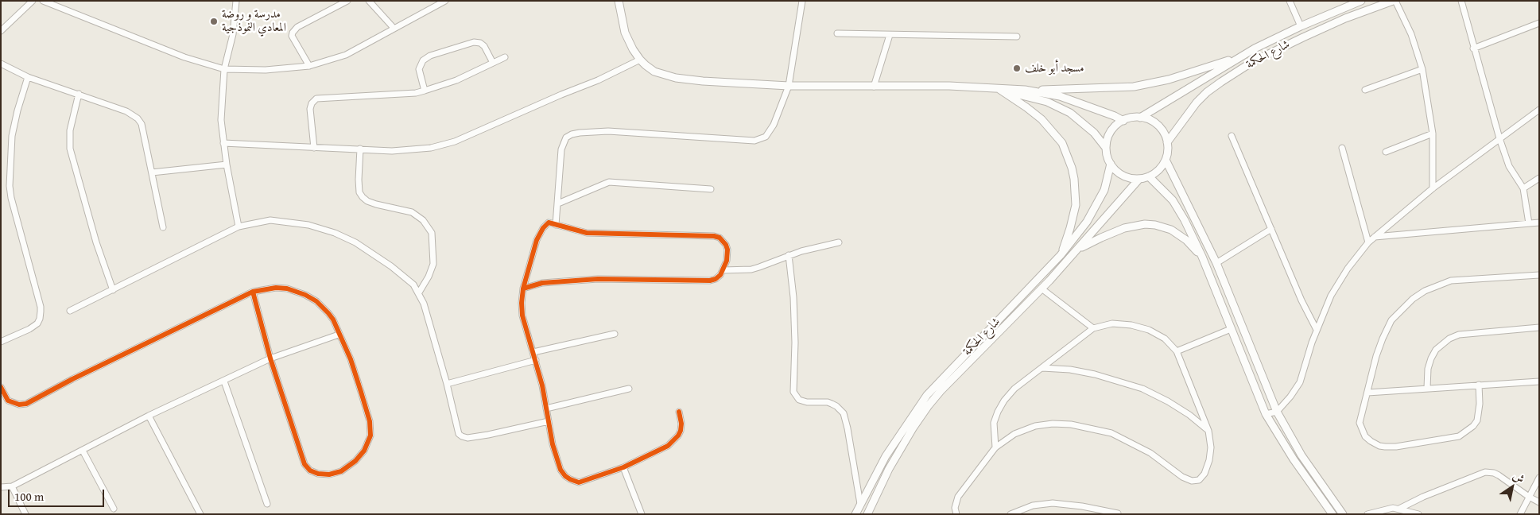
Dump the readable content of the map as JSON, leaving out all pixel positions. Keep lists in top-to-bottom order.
{
  "streets": {
    "street": ["شارع الحكمة"]
  },
  "places": ["مدرسة و روضة المعادي النموذجية", "مسجد أبو خلف"],
  "scale_bar": "100 m",
  "north": "top right"
}
